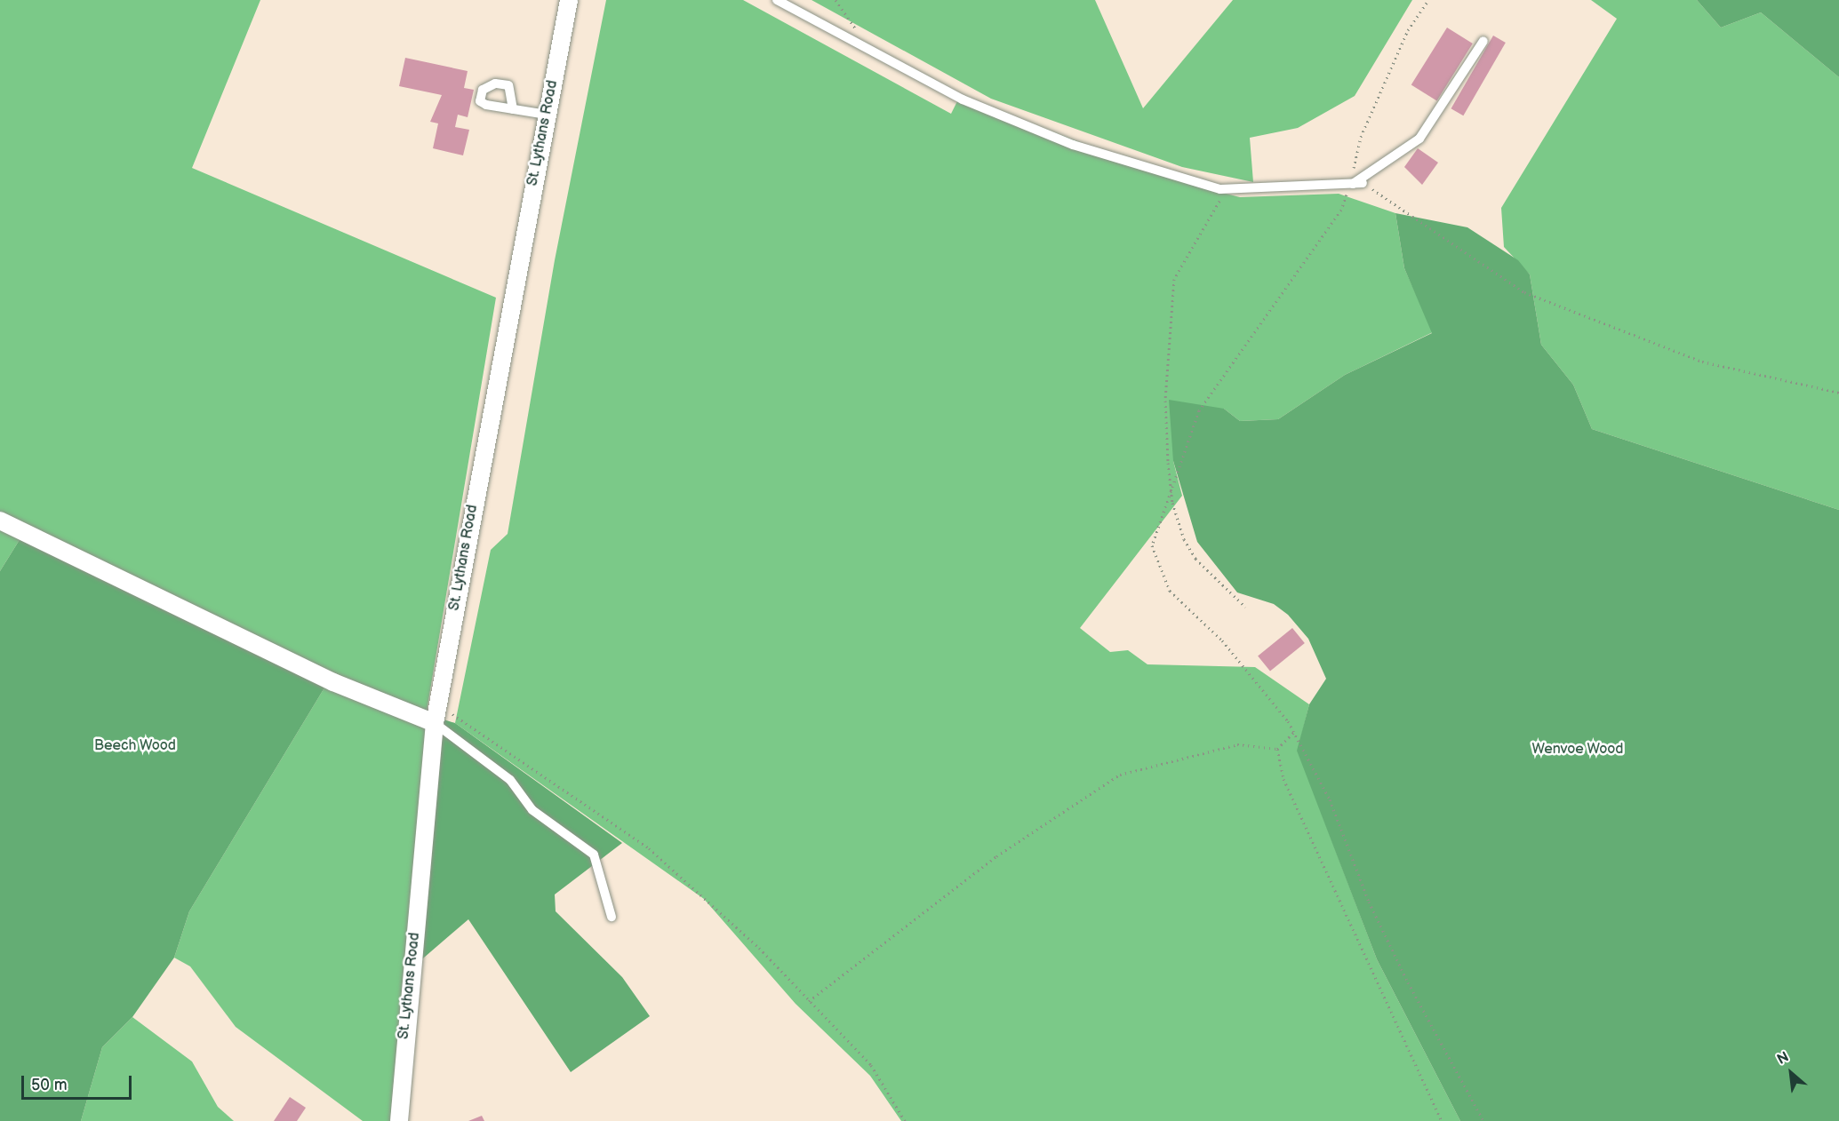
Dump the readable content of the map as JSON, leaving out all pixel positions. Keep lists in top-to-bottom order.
{
  "streets": {
    "street": ["St. Lythans Road"]
  },
  "parks": ["Beech Wood", "Wenvoe Wood"],
  "scale_bar": "50 m",
  "north": "top left"
}
